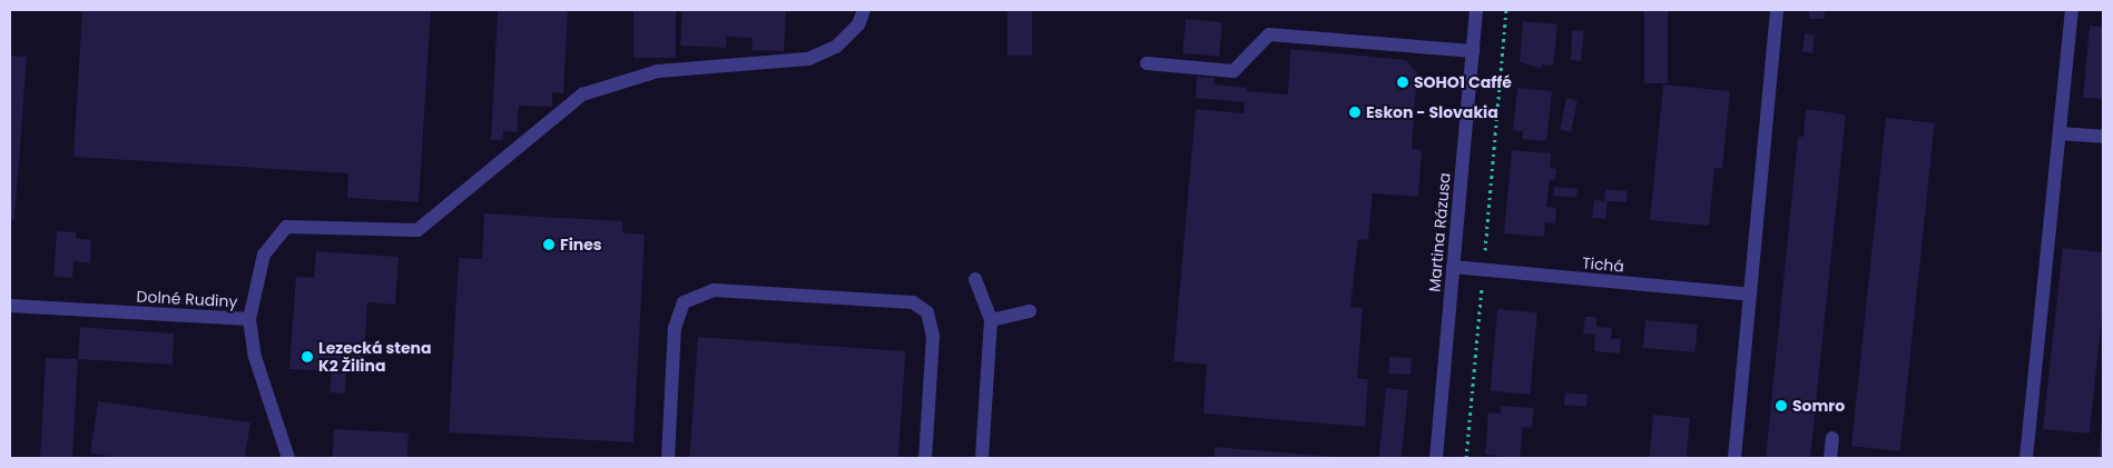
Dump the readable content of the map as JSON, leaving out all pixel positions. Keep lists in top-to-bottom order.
{
  "streets": {
    "street": ["Martina Rázusa", "Tichá", "Dolné Rudiny"]
  },
  "crossings": [
    ["Martina Rázusa", "Tichá"]
  ],
  "places": [
    "SOHO1 Caffé",
    "Eskon - Slovakia",
    "Fines",
    "Lezecká stena K2 Žilina",
    "Somro"
  ]
}
